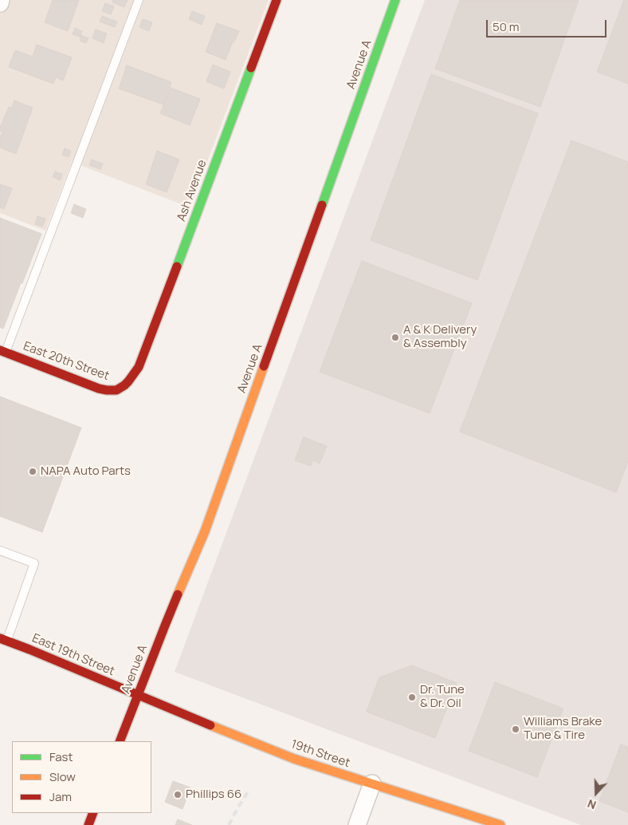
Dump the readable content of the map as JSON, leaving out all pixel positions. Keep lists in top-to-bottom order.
{
  "streets": {
    "main road": [
      "Avenue A",
      "Ash Avenue",
      "East 20th Street",
      "East 19th Street",
      "19th Street"
    ]
  },
  "crossings": [
    ["Avenue A", "East 19th Street"],
    ["Avenue A", "19th Street"],
    ["Ash Avenue", "East 20th Street"],
    ["East 19th Street", "19th Street"]
  ],
  "places": [
    "A & K Delivery & Assembly",
    "NAPA Auto Parts",
    "Dr. Tune & Dr. Oil",
    "Williams Brake Tune & Tire",
    "Phillips 66"
  ],
  "legend": ["Fast", "Slow", "Jam"],
  "scale_bar": "50 m",
  "north": "bottom"
}
